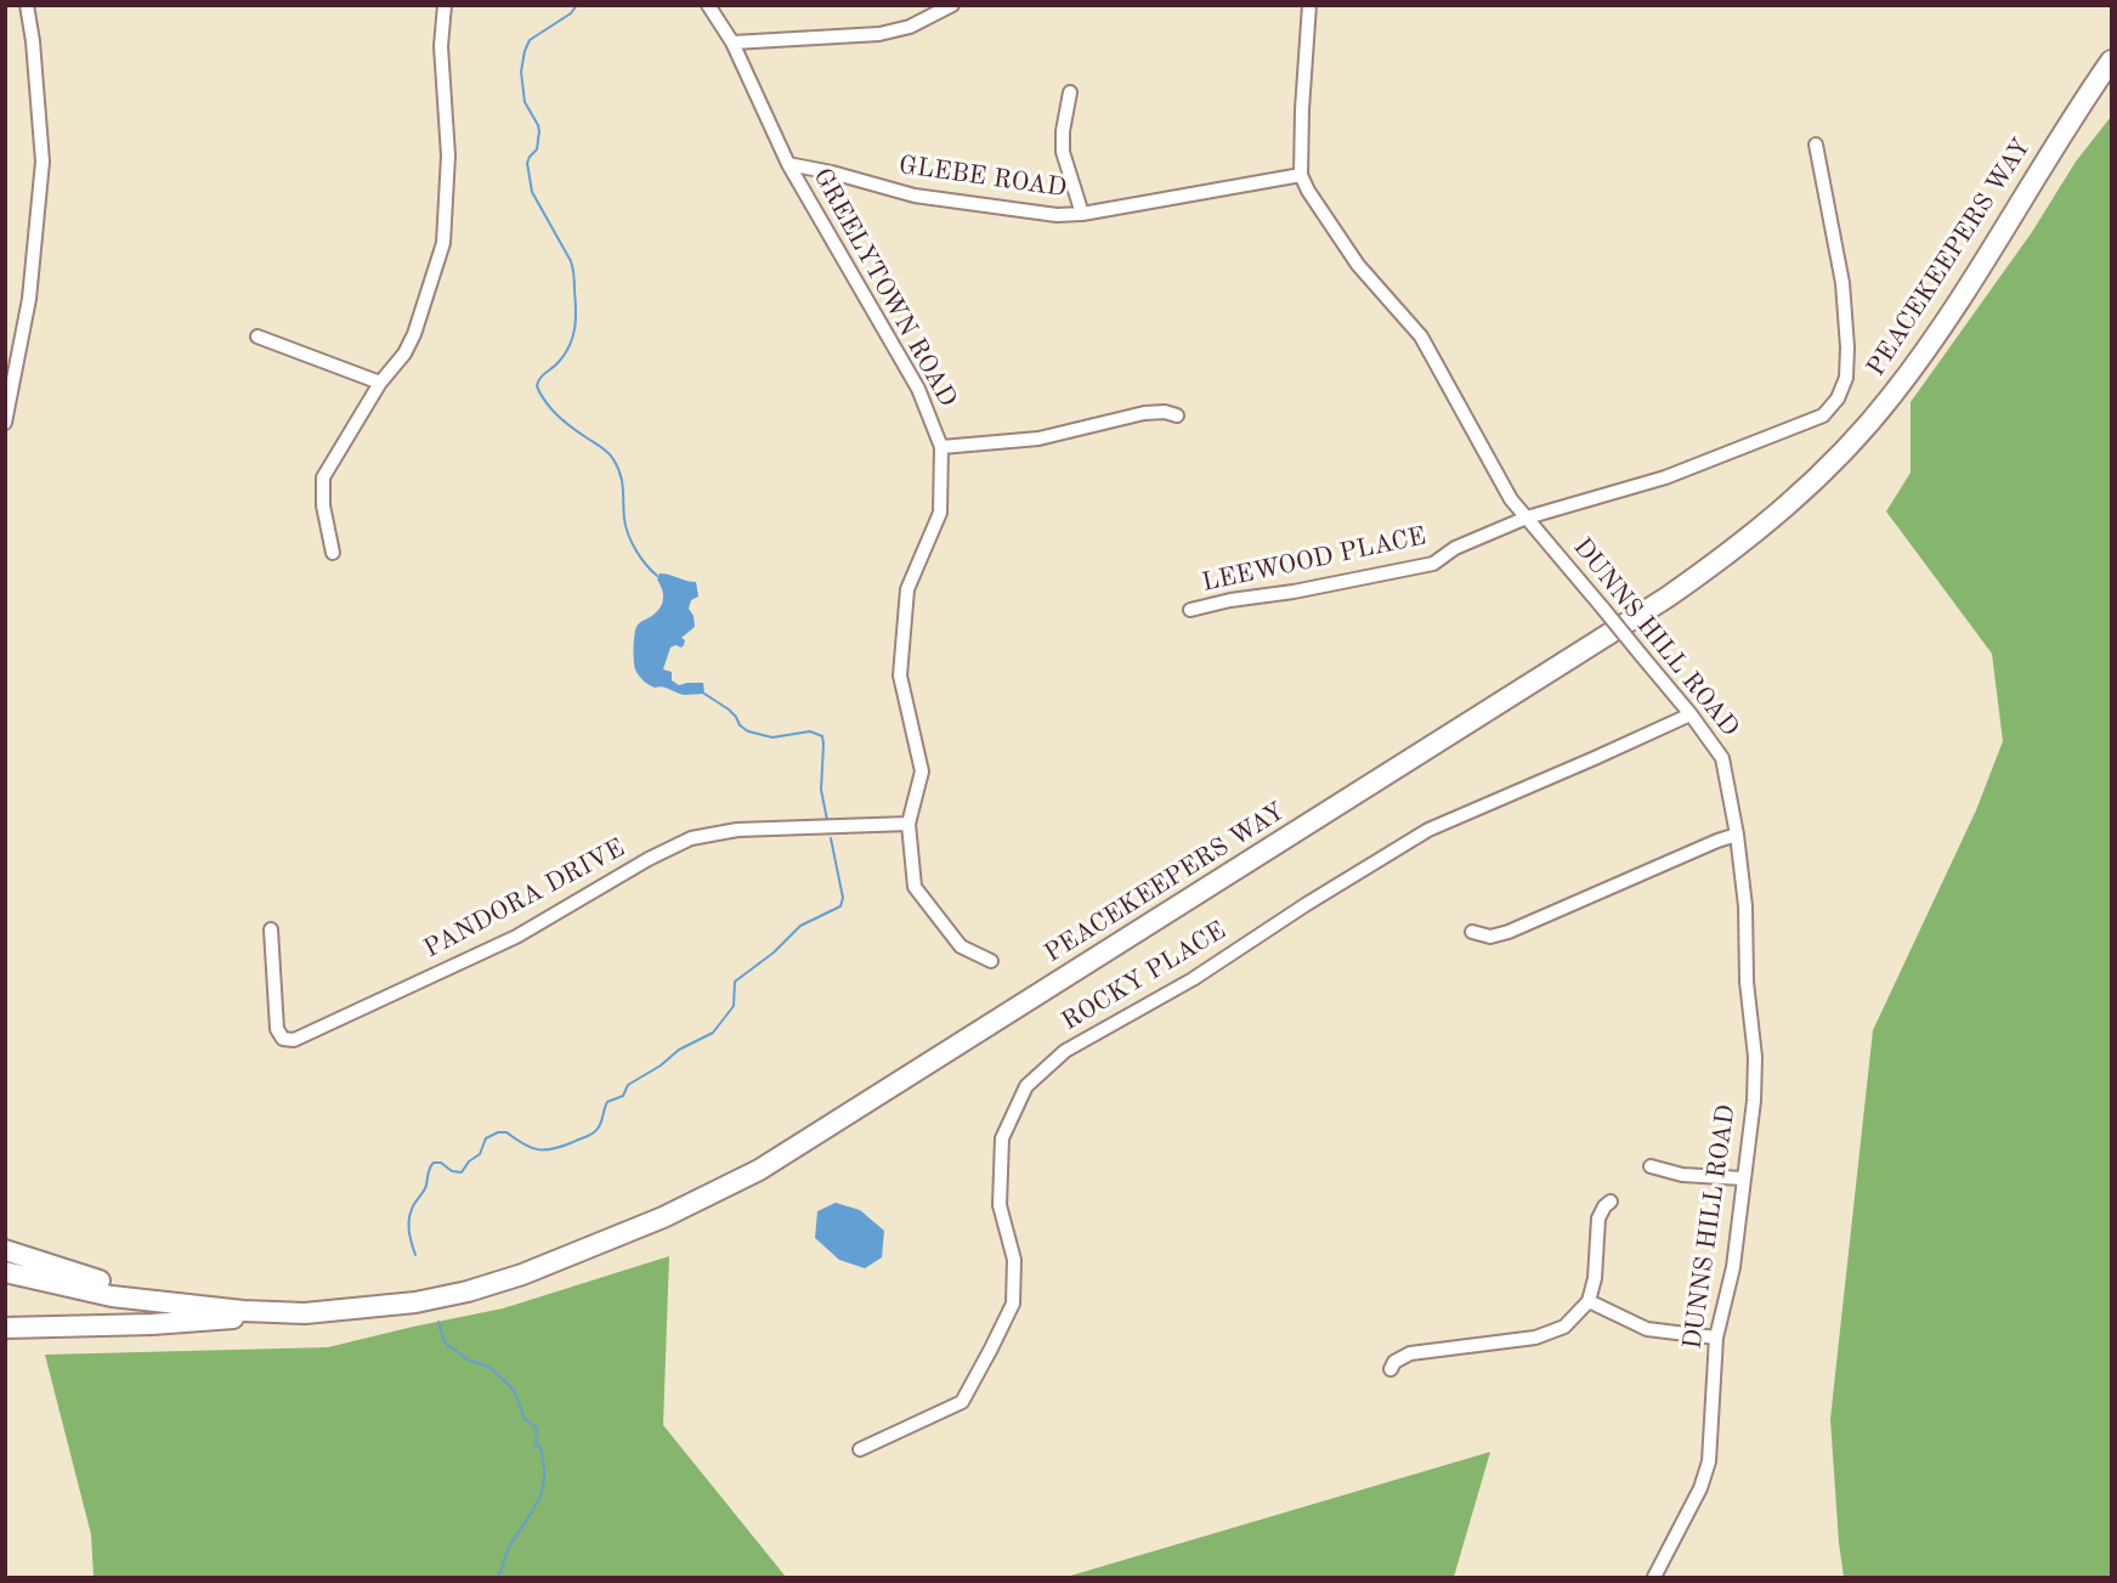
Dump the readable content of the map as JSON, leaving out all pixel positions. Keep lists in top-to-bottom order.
{
  "streets": {
    "highway": ["PEACEKEEPERS WAY"],
    "street": [
      "GLEBE ROAD",
      "GREELYTOWN ROAD",
      "LEEWOOD PLACE",
      "DUNNS HILL ROAD",
      "PANDORA DRIVE",
      "ROCKY PLACE"
    ]
  },
  "crossings": [
    ["GLEBE ROAD", "GREELYTOWN ROAD"],
    ["GLEBE ROAD", "DUNNS HILL ROAD"],
    ["GREELYTOWN ROAD", "PANDORA DRIVE"],
    ["LEEWOOD PLACE", "DUNNS HILL ROAD"],
    ["DUNNS HILL ROAD", "ROCKY PLACE"]
  ]
}
